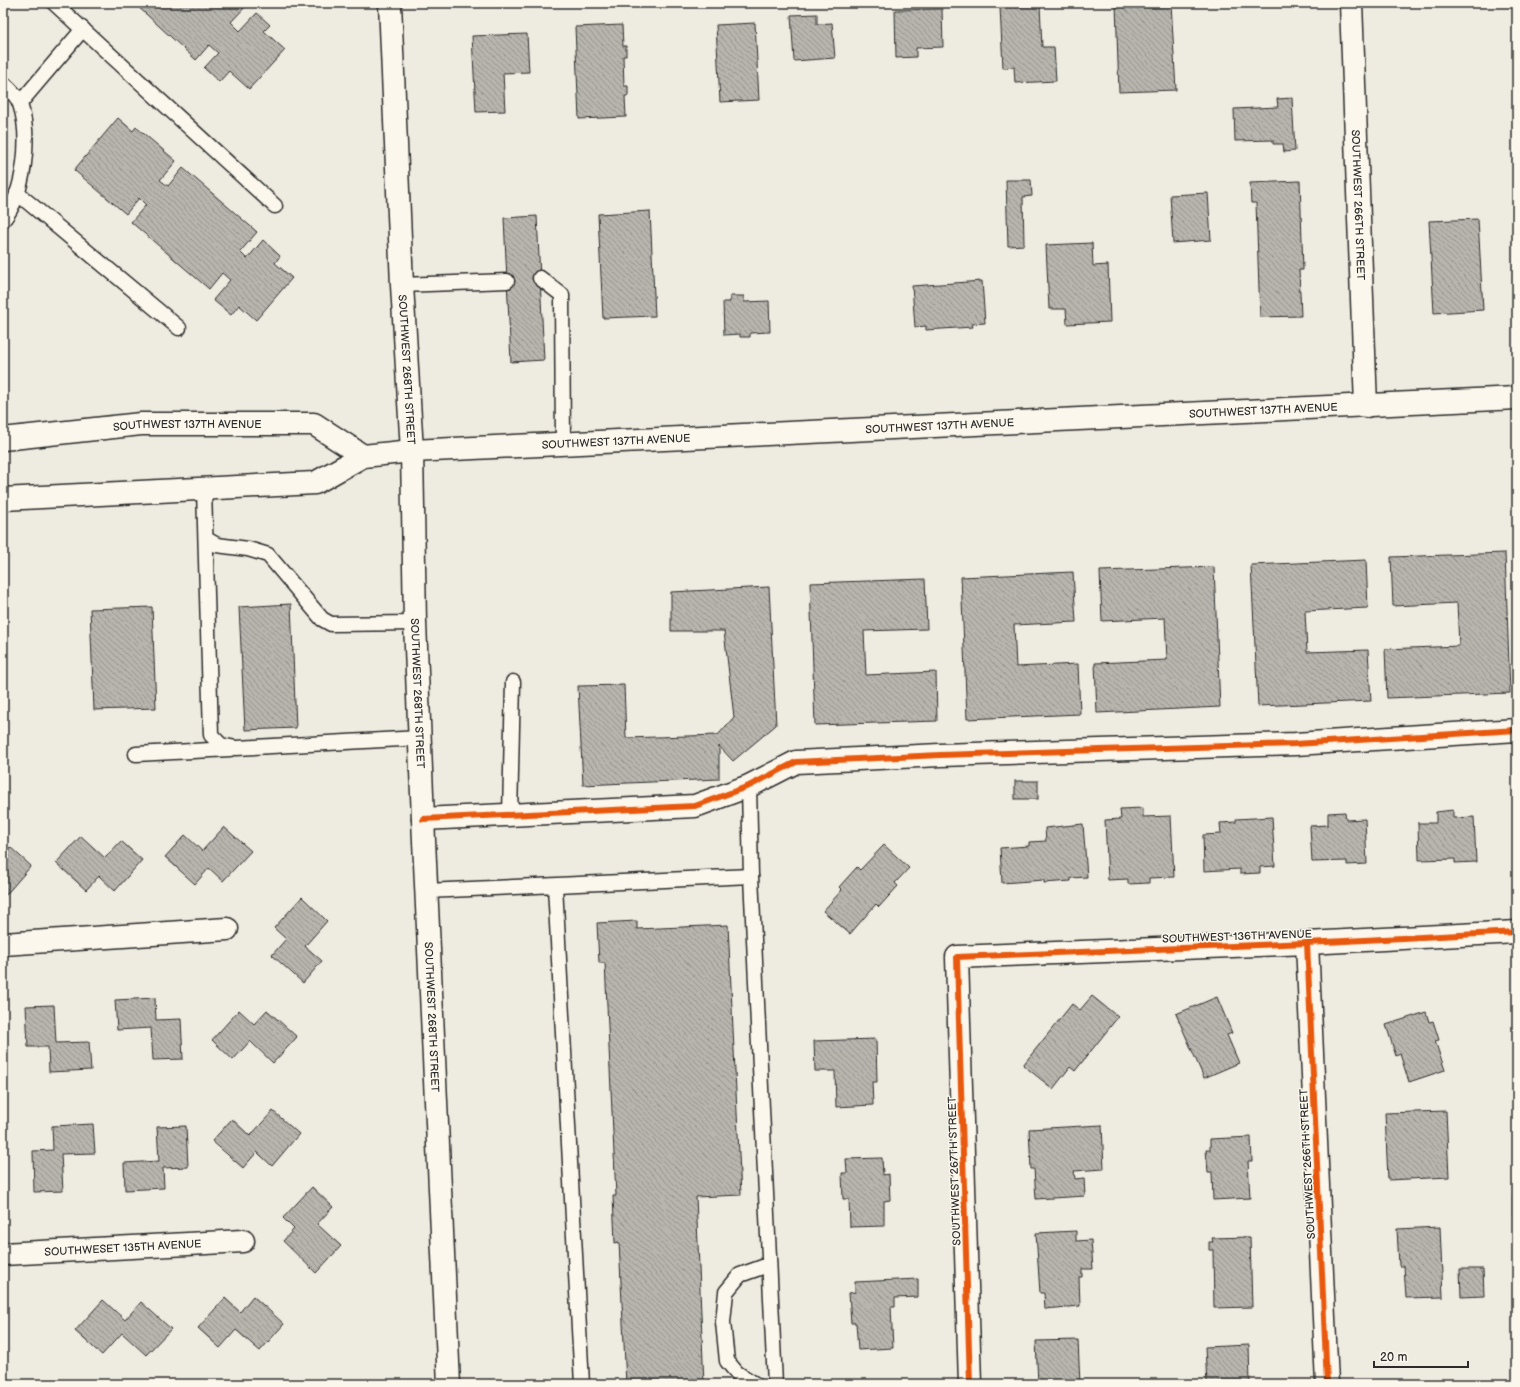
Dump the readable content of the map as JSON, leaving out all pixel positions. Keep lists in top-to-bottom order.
{
  "streets": {
    "street": [
      "SOUTHWEST 266TH STREET",
      "SOUTHWEST 268TH STREET",
      "SOUTHWEST 137TH AVENUE",
      "SOUTHWEST 136TH AVENUE",
      "SOUTHWEST 267TH STREET",
      "SOUTHWESET 135TH AVENUE"
    ]
  },
  "crossings": [
    ["SOUTHWEST 266TH STREET", "SOUTHWEST 137TH AVENUE"],
    ["SOUTHWEST 266TH STREET", "SOUTHWEST 136TH AVENUE"],
    ["SOUTHWEST 268TH STREET", "SOUTHWEST 137TH AVENUE"],
    ["SOUTHWEST 136TH AVENUE", "SOUTHWEST 267TH STREET"]
  ],
  "scale_bar": "20 m"
}
